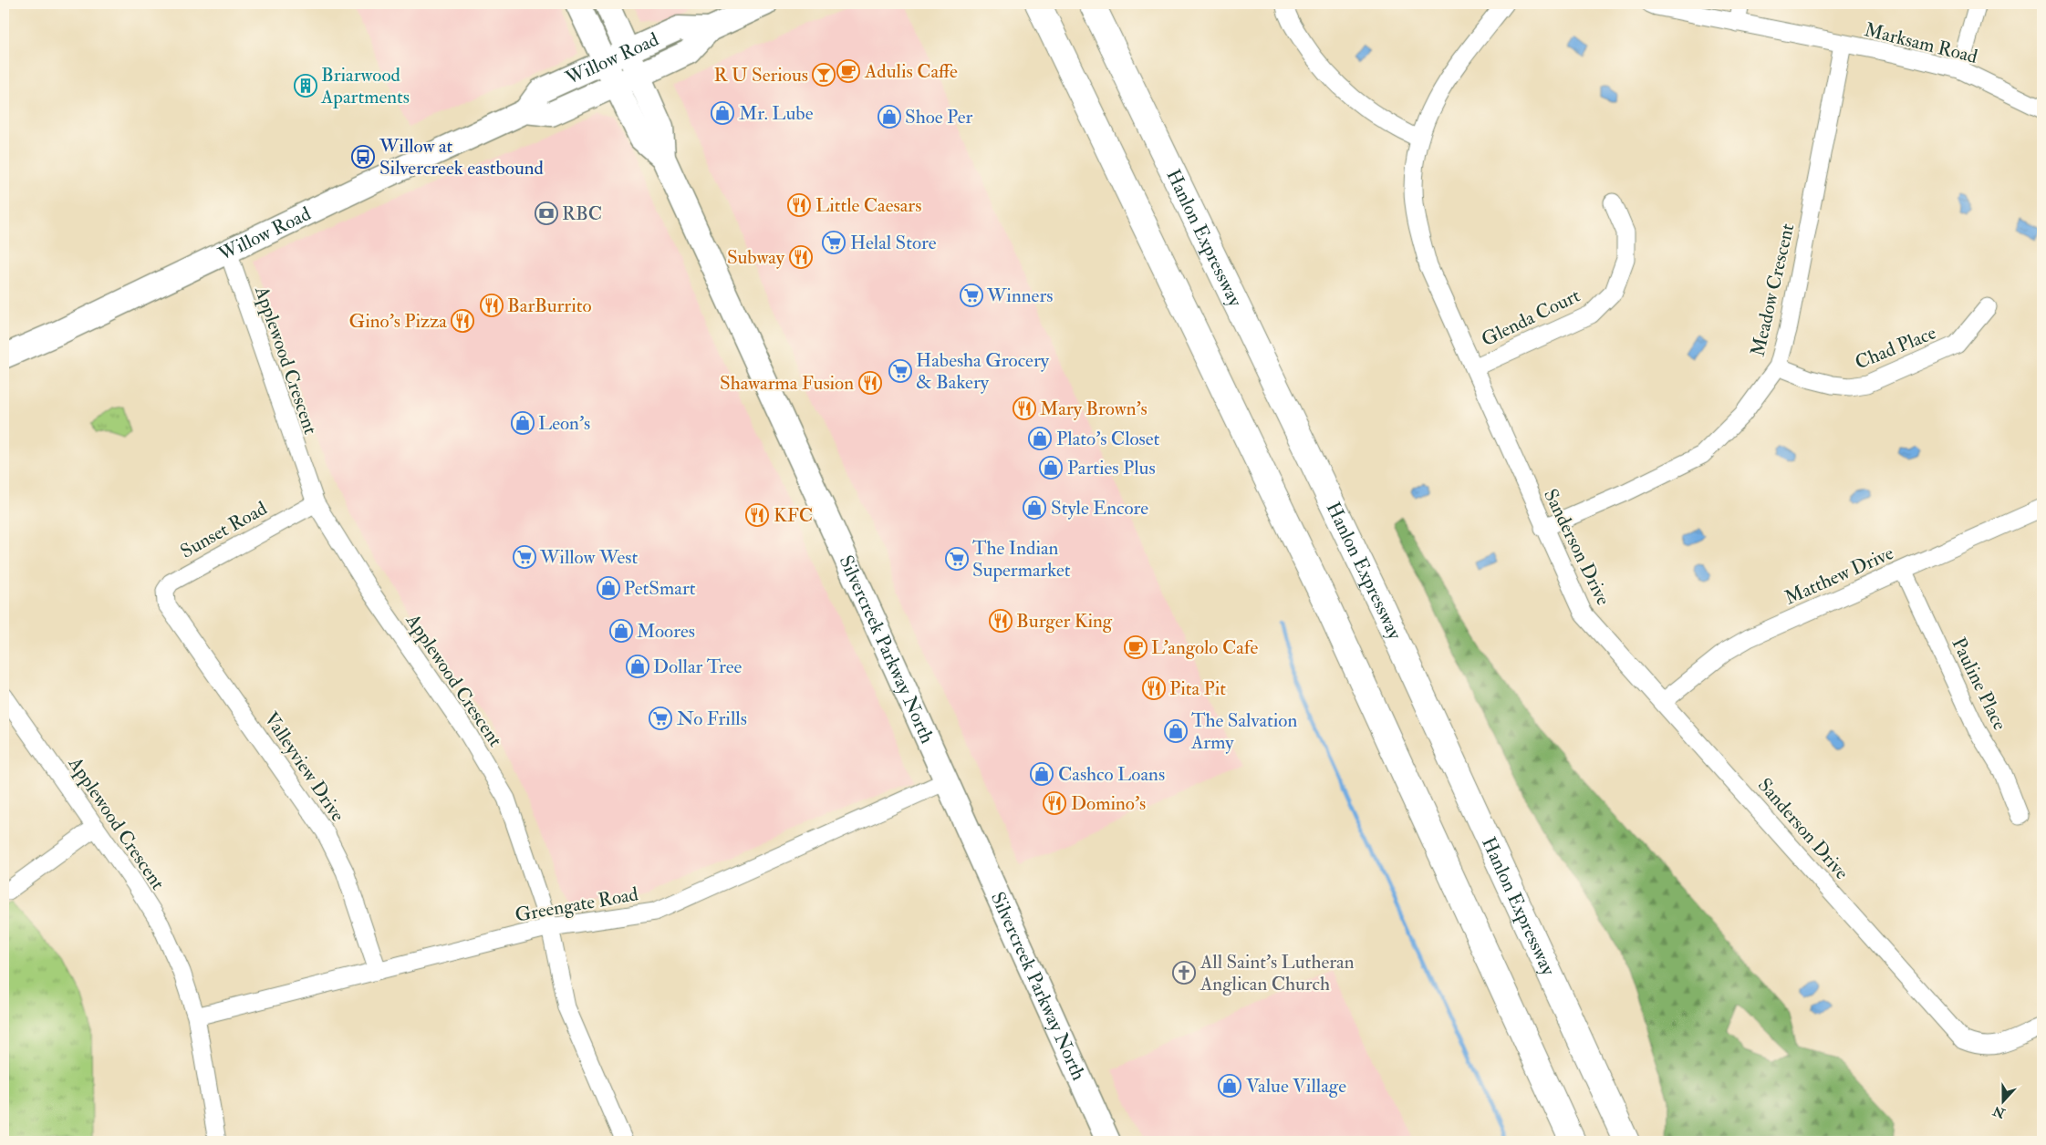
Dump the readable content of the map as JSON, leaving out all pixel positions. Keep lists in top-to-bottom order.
{
  "streets": {
    "highway": ["Hanlon Expressway"],
    "main road": ["Willow Road", "Silvercreek Parkway North"],
    "street": [
      "Marksam Road",
      "Meadow Crescent",
      "Glenda Court",
      "Chad Place",
      "Applewood Crescent",
      "Sunset Road",
      "Sanderson Drive",
      "Matthew Drive",
      "Pauline Place",
      "Valleyview Drive",
      "Greengate Road"
    ]
  },
  "crossings": [
    ["Marksam Road", "Meadow Crescent"],
    ["Willow Road", "Applewood Crescent"],
    ["Willow Road", "Silvercreek Parkway North"],
    ["Meadow Crescent", "Chad Place"],
    ["Meadow Crescent", "Sanderson Drive"],
    ["Glenda Court", "Sanderson Drive"],
    ["Applewood Crescent", "Sunset Road"],
    ["Applewood Crescent", "Greengate Road"],
    ["Sunset Road", "Valleyview Drive"],
    ["Sanderson Drive", "Matthew Drive"],
    ["Matthew Drive", "Pauline Place"],
    ["Silvercreek Parkway North", "Greengate Road"],
    ["Valleyview Drive", "Greengate Road"]
  ],
  "places": {
    "cafe": ["Adulis Caffe", "L’angolo Cafe"],
    "bar": ["R U Serious"],
    "building": ["Briarwood Apartments"],
    "shop": [
      "Mr. Lube",
      "Shoe Per",
      "Leon's",
      "Plato's Closet",
      "Parties Plus",
      "Style Encore",
      "PetSmart",
      "Moores",
      "Dollar Tree",
      "The Salvation Army",
      "Cashco Loans",
      "Value Village"
    ],
    "bus stop": ["Willow at Silvercreek eastbound"],
    "restaurant": [
      "Little Caesars",
      "Subway",
      "BarBurrito",
      "Gino's Pizza",
      "Shawarma Fusion",
      "Mary Brown's",
      "KFC",
      "Burger King",
      "Pita Pit",
      "Domino's"
    ],
    "bank": ["RBC"],
    "supermarket": [
      "Helal Store",
      "Winners",
      "Habesha Grocery & Bakery",
      "Willow West",
      "The Indian Supermarket",
      "No Frills"
    ],
    "church": ["All Saint's Lutheran Anglican Church"]
  },
  "north": "bottom"
}
